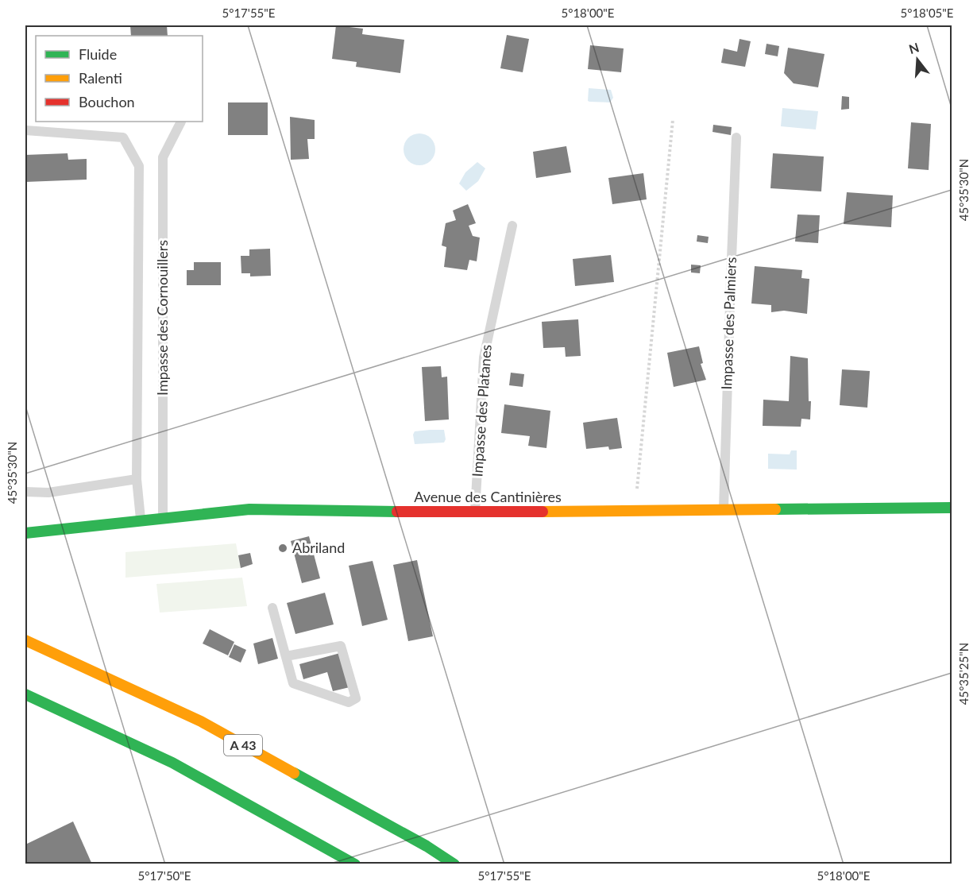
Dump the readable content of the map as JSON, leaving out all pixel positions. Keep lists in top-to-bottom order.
{
  "streets": {
    "main road": ["Avenue des Cantinières", "A 43"],
    "lane": ["Impasse des Cornouillers", "Impasse des Palmiers", "Impasse des Platanes"]
  },
  "crossings": [
    ["Impasse des Cornouillers", "Avenue des Cantinières"],
    ["Impasse des Palmiers", "Avenue des Cantinières"],
    ["Impasse des Platanes", "Avenue des Cantinières"]
  ],
  "places": ["Abriland"],
  "legend": ["Fluide", "Ralenti", "Bouchon"],
  "north": "top",
  "coordinates": [
    "5°17'55\"E",
    "5°18'00\"E",
    "5°18'05\"E",
    "45°35'30\"N",
    "45°35'25\"N",
    "5°17'50\"E"
  ]
}
